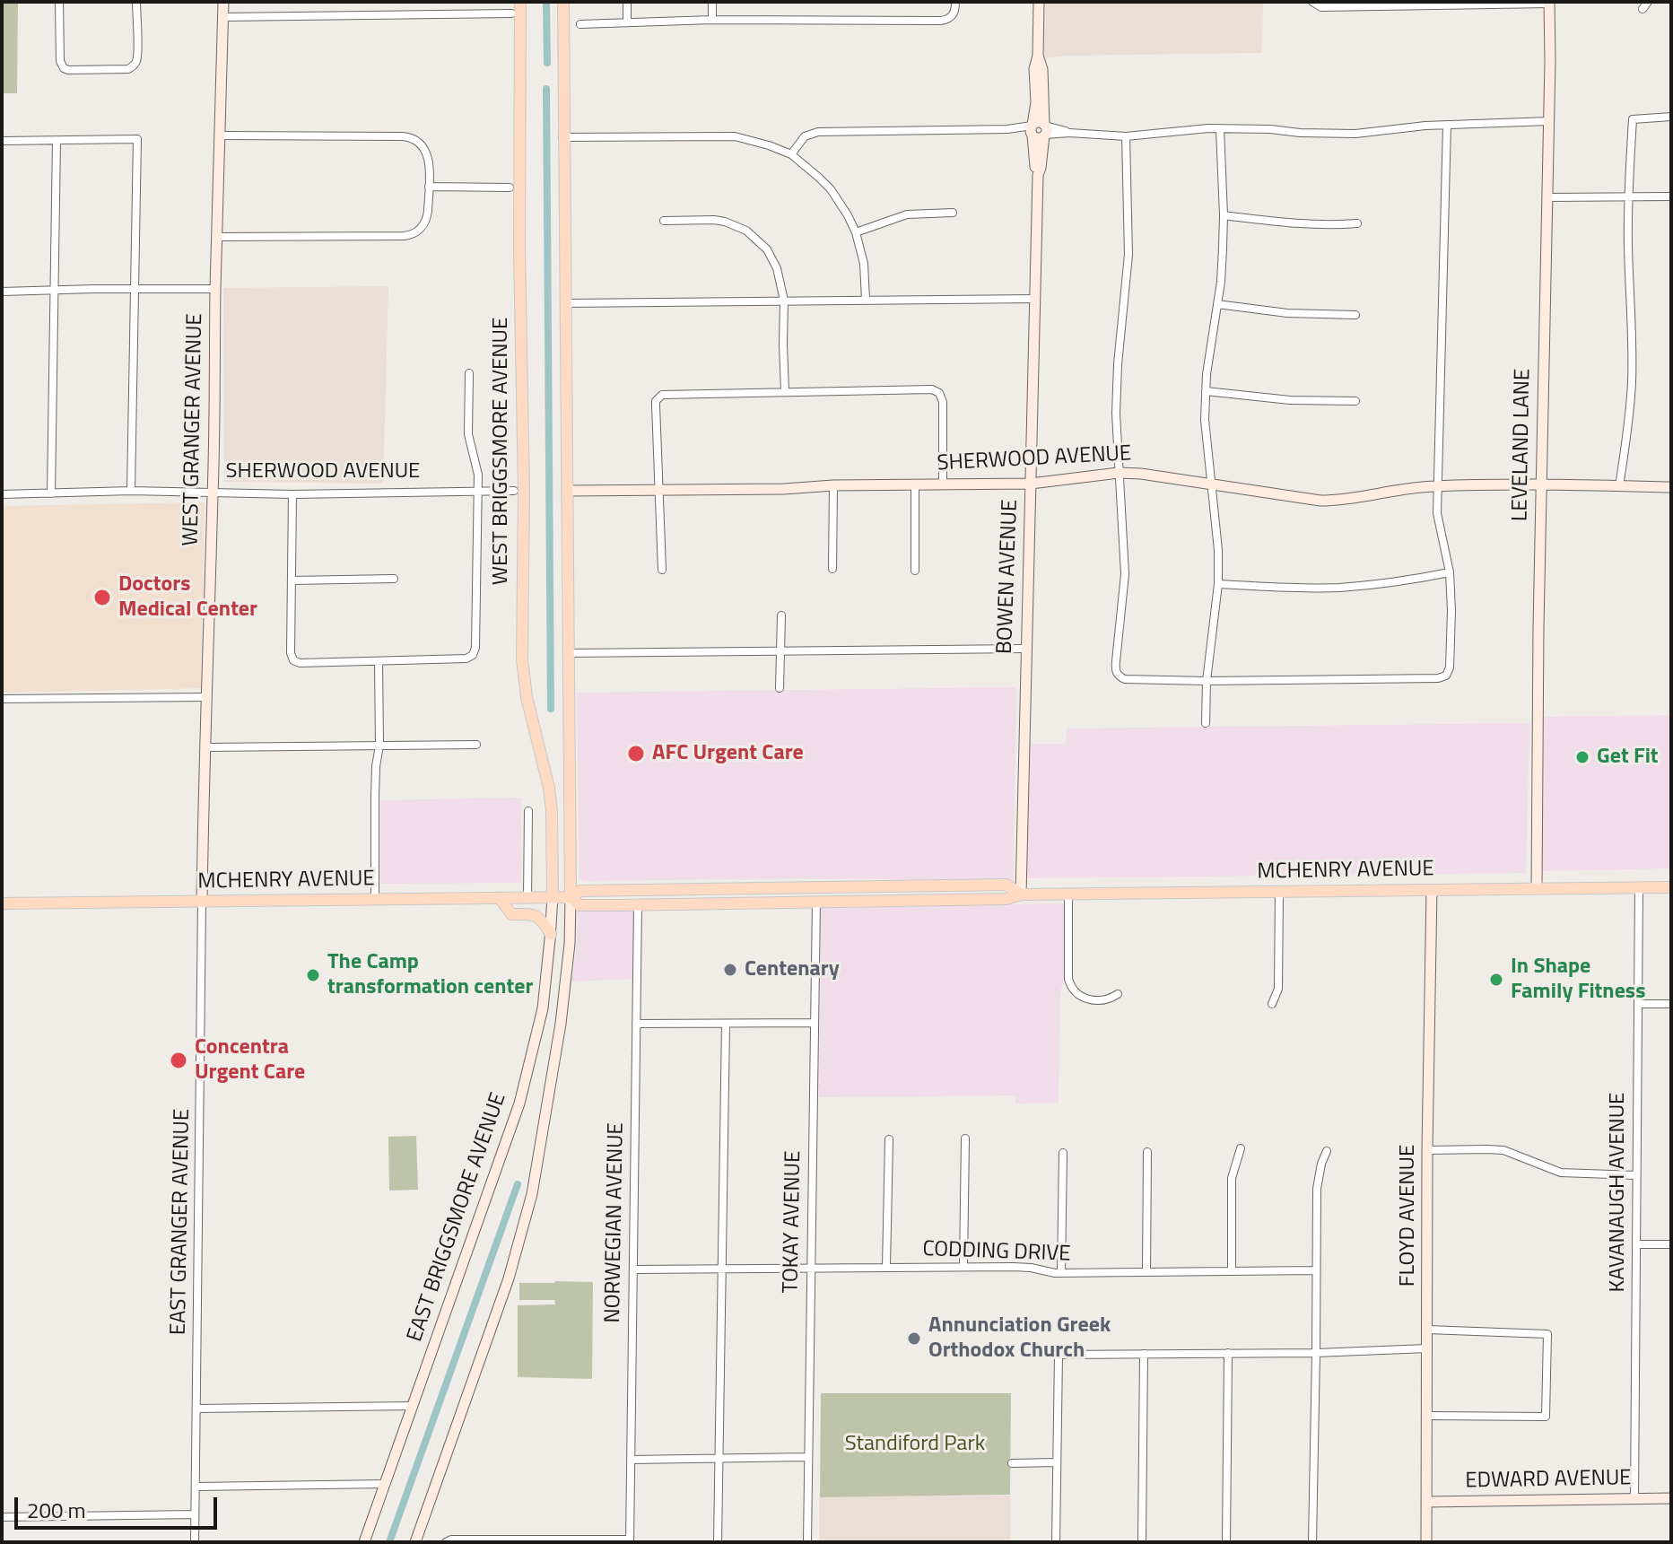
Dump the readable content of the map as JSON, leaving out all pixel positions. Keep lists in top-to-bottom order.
{
  "streets": {
    "main road": ["WEST BRIGGSMORE AVENUE", "MCHENRY AVENUE"],
    "street": [
      "WEST GRANGER AVENUE",
      "LEVELAND LANE",
      "SHERWOOD AVENUE",
      "BOWEN AVENUE",
      "KAVANAUGH AVENUE",
      "FLOYD AVENUE",
      "EAST BRIGGSMORE AVENUE",
      "EAST GRANGER AVENUE",
      "TOKAY AVENUE",
      "NORWEGIAN AVENUE",
      "CODDING DRIVE",
      "EDWARD AVENUE"
    ]
  },
  "crossings": [
    ["WEST GRANGER AVENUE", "SHERWOOD AVENUE"],
    ["WEST GRANGER AVENUE", "MCHENRY AVENUE"],
    ["WEST GRANGER AVENUE", "EAST GRANGER AVENUE"],
    ["LEVELAND LANE", "SHERWOOD AVENUE"],
    ["LEVELAND LANE", "MCHENRY AVENUE"],
    ["WEST BRIGGSMORE AVENUE", "MCHENRY AVENUE"],
    ["WEST BRIGGSMORE AVENUE", "EAST BRIGGSMORE AVENUE"],
    ["SHERWOOD AVENUE", "BOWEN AVENUE"],
    ["BOWEN AVENUE", "MCHENRY AVENUE"],
    ["MCHENRY AVENUE", "KAVANAUGH AVENUE"],
    ["MCHENRY AVENUE", "FLOYD AVENUE"],
    ["MCHENRY AVENUE", "EAST BRIGGSMORE AVENUE"],
    ["MCHENRY AVENUE", "EAST GRANGER AVENUE"],
    ["MCHENRY AVENUE", "TOKAY AVENUE"],
    ["MCHENRY AVENUE", "NORWEGIAN AVENUE"],
    ["KAVANAUGH AVENUE", "EDWARD AVENUE"],
    ["FLOYD AVENUE", "EDWARD AVENUE"],
    ["TOKAY AVENUE", "CODDING DRIVE"],
    ["NORWEGIAN AVENUE", "CODDING DRIVE"]
  ],
  "parks": ["Standiford Park"],
  "places": [
    "Doctors Medical Center",
    "AFC Urgent Care",
    "Get Fit",
    "Centenary",
    "The Camp transformation center",
    "In Shape Family Fitness",
    "Concentra Urgent Care",
    "Annunciation Greek Orthodox Church"
  ],
  "scale_bar": "200 m"
}
